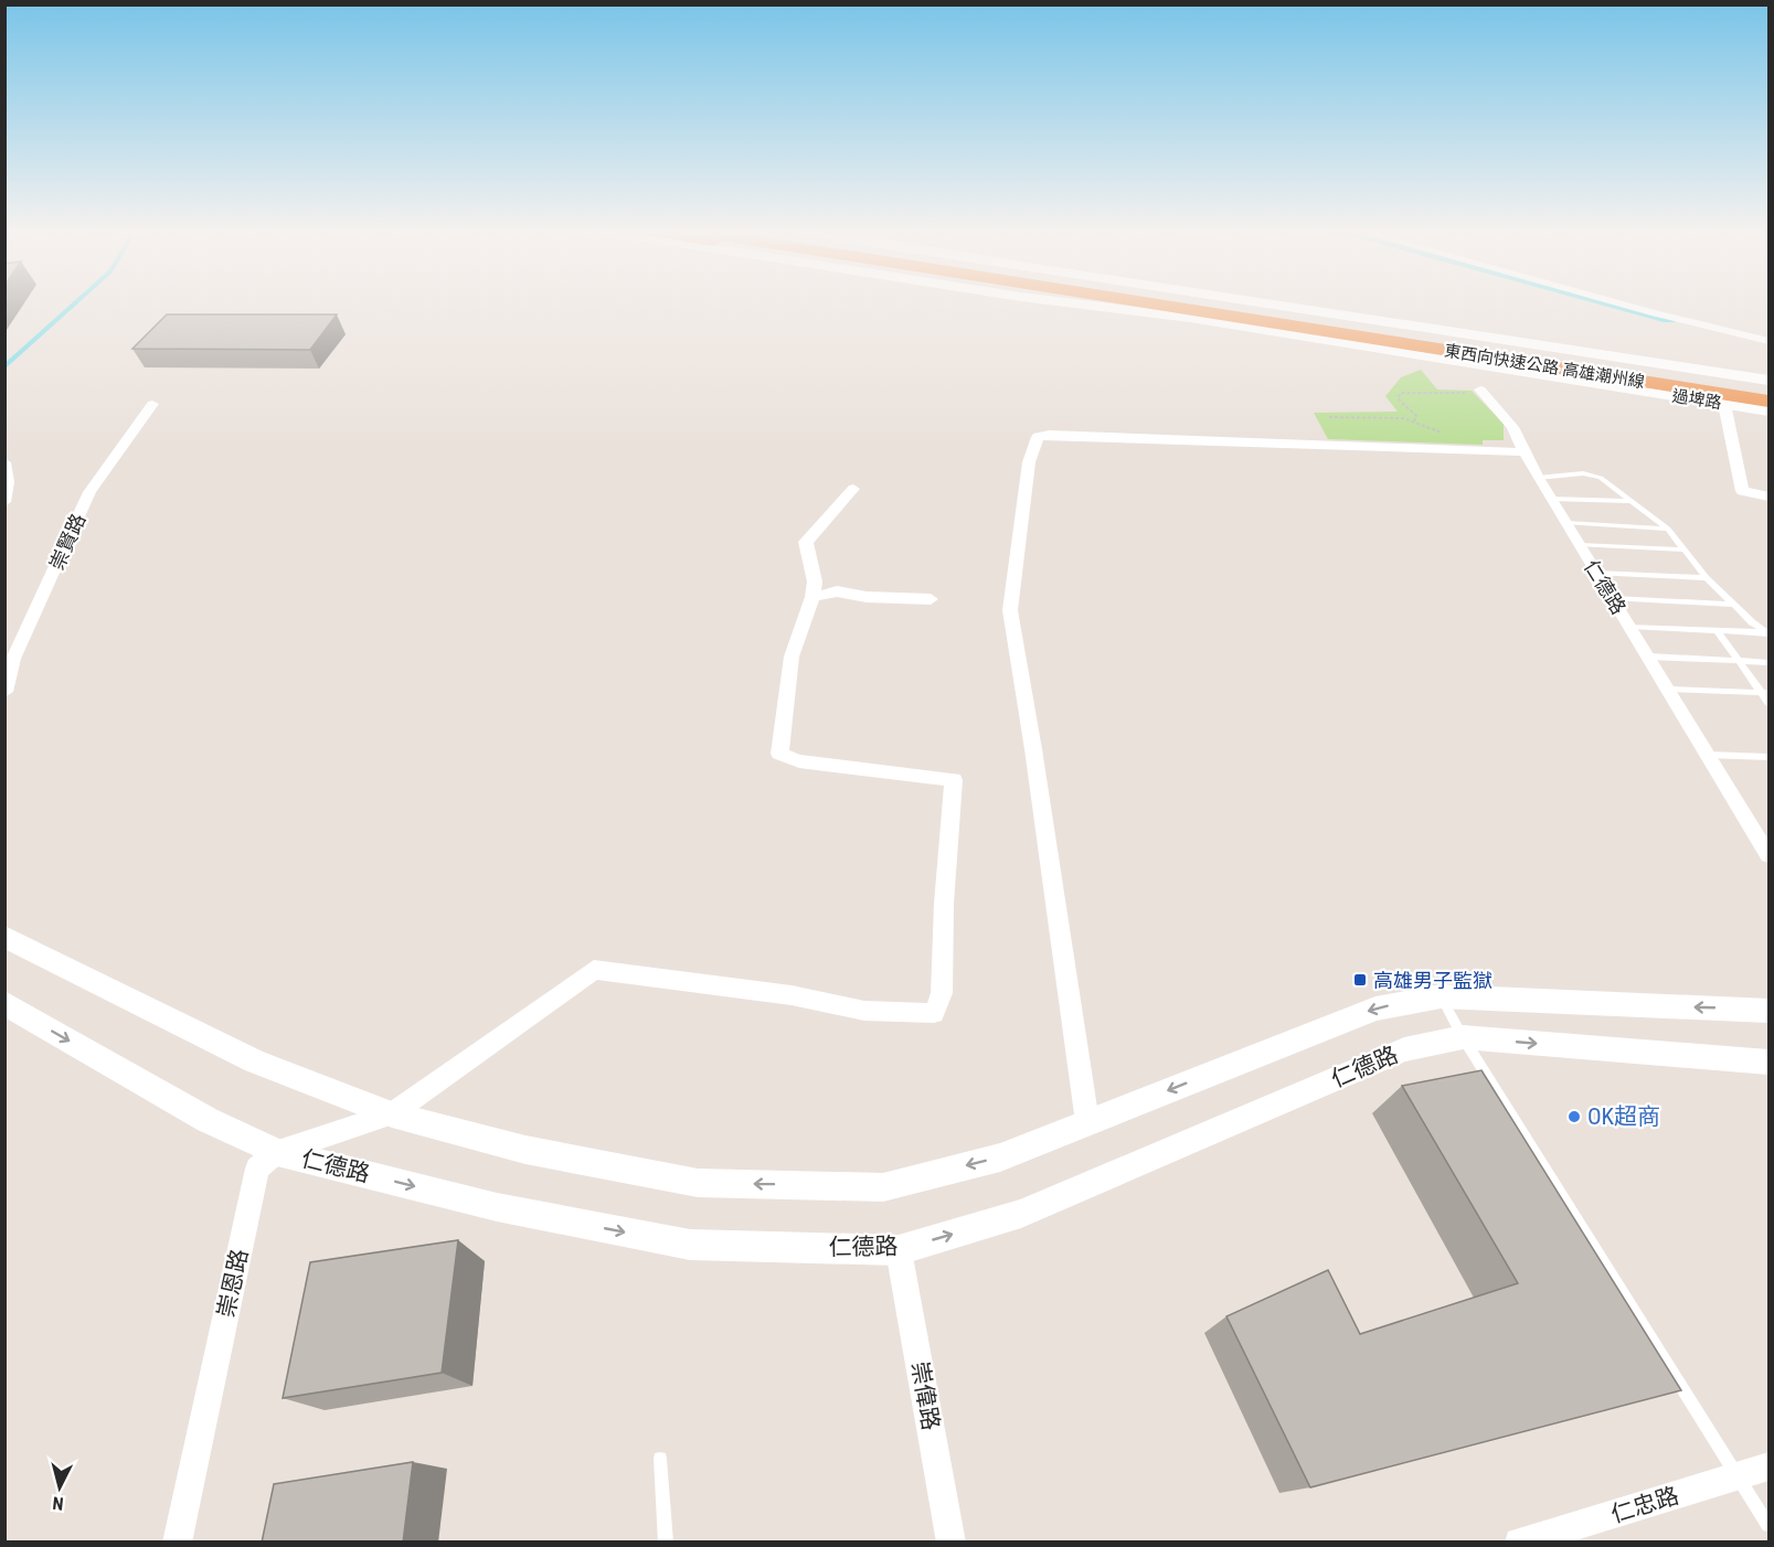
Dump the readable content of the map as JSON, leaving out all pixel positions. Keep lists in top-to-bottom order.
{
  "streets": {
    "highway": ["東西向快速公路 高雄潮州線"],
    "main road": ["過埤路"],
    "street": [
      "崇賢路",
      "仁德路",
      "崇恩路",
      "崇偉路",
      "仁忠路"
    ]
  },
  "crossings": [
    ["仁德路", "崇恩路"],
    ["仁德路", "崇偉路"]
  ],
  "places": {
    "transit": ["高雄男子監獄"],
    "other": ["OK超商"]
  },
  "north": "bottom"
}
